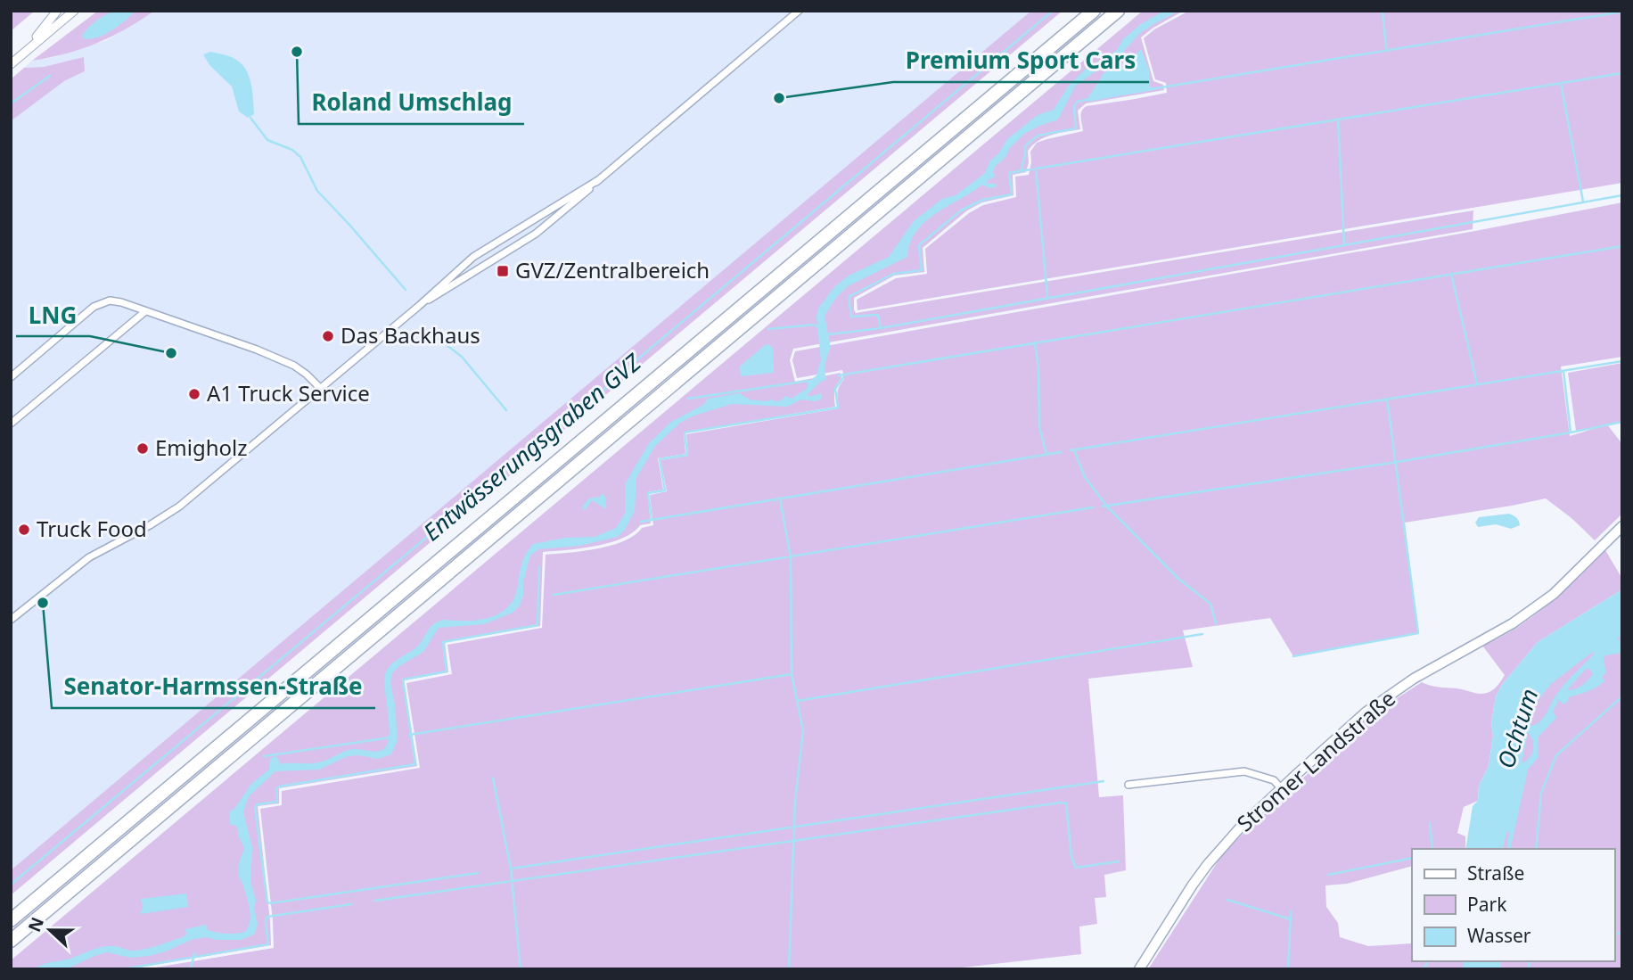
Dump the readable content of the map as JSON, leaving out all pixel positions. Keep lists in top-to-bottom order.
{
  "streets": {
    "main road": ["Stromer Landstraße"]
  },
  "water": ["Entwässerungsgraben GVZ", "Ochtum"],
  "places": {
    "other": [
      "Roland Umschlag",
      "Premium Sport Cars",
      "Das Backhaus",
      "LNG",
      "A1 Truck Service",
      "Emigholz",
      "Truck Food",
      "Senator-Harmssen-Straße"
    ],
    "transit": ["GVZ/Zentralbereich"]
  },
  "legend": ["Straße", "Park", "Wasser"],
  "north": "left"
}
